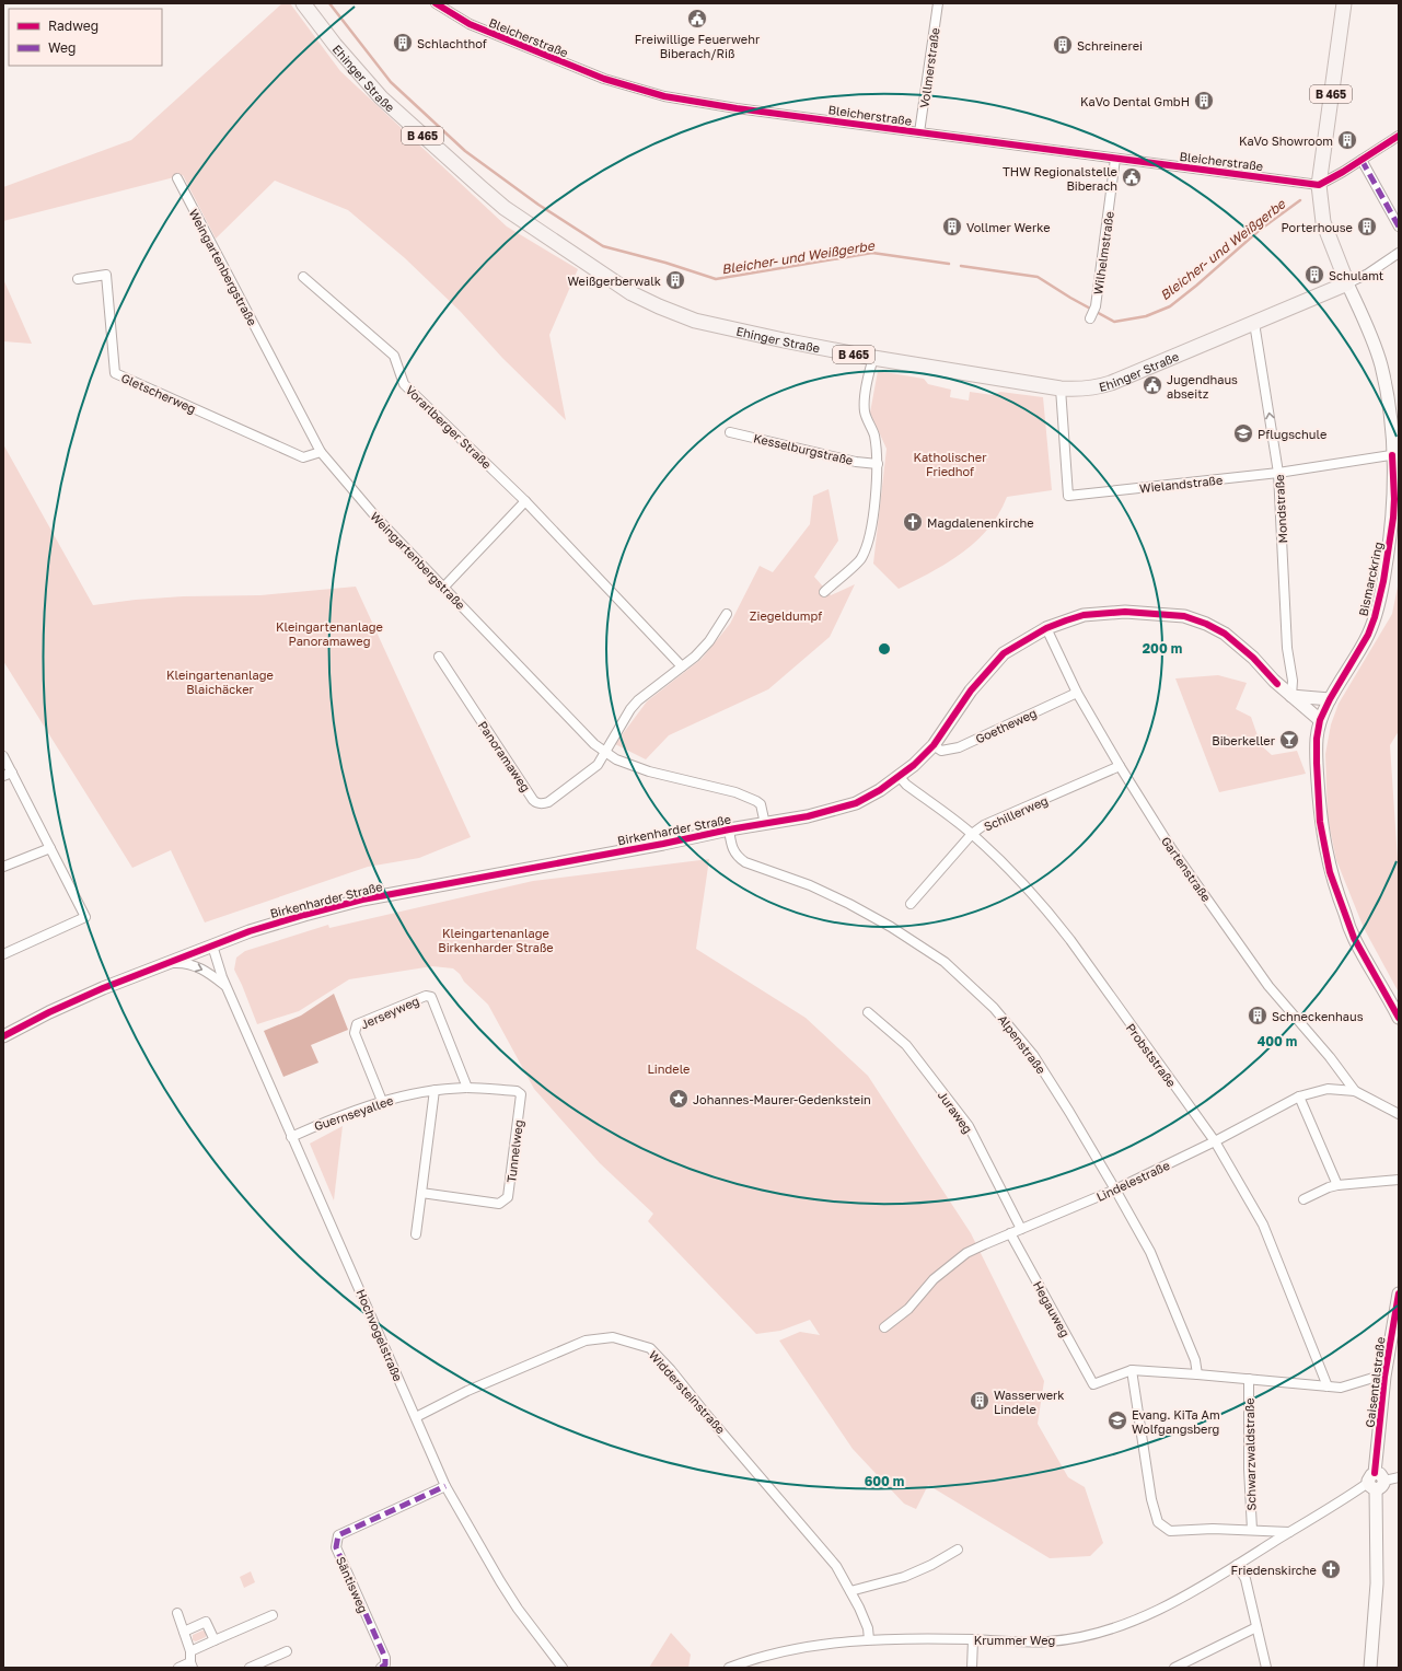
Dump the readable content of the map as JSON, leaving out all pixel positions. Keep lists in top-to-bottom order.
{
  "streets": {
    "main road": [
      "Ehinger Straße",
      "B 465",
      "Bismarckring",
      "Birkenharder Straße",
      "Gaisentalstraße"
    ],
    "street": [
      "Bleicherstraße",
      "Vollmerstraße",
      "Wilhelmstraße",
      "Weingartenbergstraße",
      "Gletscherweg",
      "Vorarlberger Straße",
      "Kesselburgstraße",
      "Wielandstraße",
      "Mondstraße",
      "Goetheweg",
      "Panoramaweg",
      "Schillerweg",
      "Gartenstraße",
      "Jerseyweg",
      "Alpenstraße",
      "Probststraße",
      "Juraweg",
      "Guernseyallee",
      "Tunnelweg",
      "Lindelestraße",
      "Hegauweg",
      "Hochvogelstraße",
      "Widdersteinstraße",
      "Schwarzwaldstraße",
      "Säntisweg",
      "Krummer Weg"
    ]
  },
  "crossings": [
    ["Bleicherstraße", "Vollmerstraße"],
    ["Bleicherstraße", "Wilhelmstraße"],
    ["Bleicherstraße", "Bismarckring"],
    ["Ehinger Straße", "Wielandstraße"],
    ["Ehinger Straße", "Mondstraße"],
    ["Ehinger Straße", "Bismarckring"],
    ["Weingartenbergstraße", "Gletscherweg"],
    ["Weingartenbergstraße", "Panoramaweg"],
    ["Weingartenbergstraße", "Birkenharder Straße"],
    ["Wielandstraße", "Mondstraße"],
    ["Wielandstraße", "Bismarckring"],
    ["Mondstraße", "Birkenharder Straße"],
    ["Bismarckring", "Birkenharder Straße"],
    ["Goetheweg", "Birkenharder Straße"],
    ["Goetheweg", "Gartenstraße"],
    ["Schillerweg", "Gartenstraße"],
    ["Schillerweg", "Probststraße"],
    ["Birkenharder Straße", "Gartenstraße"],
    ["Birkenharder Straße", "Alpenstraße"],
    ["Birkenharder Straße", "Probststraße"],
    ["Birkenharder Straße", "Hochvogelstraße"],
    ["Gartenstraße", "Lindelestraße"],
    ["Jerseyweg", "Guernseyallee"],
    ["Alpenstraße", "Lindelestraße"],
    ["Alpenstraße", "Schwarzwaldstraße"],
    ["Probststraße", "Lindelestraße"],
    ["Probststraße", "Schwarzwaldstraße"],
    ["Juraweg", "Lindelestraße"],
    ["Guernseyallee", "Tunnelweg"],
    ["Guernseyallee", "Hochvogelstraße"],
    ["Lindelestraße", "Hegauweg"],
    ["Hegauweg", "Schwarzwaldstraße"],
    ["Hochvogelstraße", "Widdersteinstraße"],
    ["Hochvogelstraße", "Säntisweg"],
    ["Gaisentalstraße", "Schwarzwaldstraße"],
    ["Gaisentalstraße", "Krummer Weg"],
    ["Widdersteinstraße", "Krummer Weg"]
  ],
  "one_way": ["Mondstraße"],
  "water": ["Bleicher- und Weißgerbe"],
  "parks": [
    "Katholischer Friedhof",
    "Ziegeldumpf",
    "Kleingartenanlage Panoramaweg",
    "Kleingartenanlage Blaichäcker",
    "Kleingartenanlage Birkenharder Straße",
    "Lindele"
  ],
  "places": {
    "public building": ["Freiwillige Feuerwehr Biberach/Riß", "THW Regionalstelle Biberach", "Jugendhaus abseitz"],
    "building": [
      "Schlachthof",
      "Schreinerei",
      "KaVo Dental GmbH",
      "KaVo Showroom",
      "Vollmer Werke",
      "Porterhouse",
      "Schulamt",
      "Weißgerberwalk",
      "Schneckenhaus",
      "Wasserwerk Lindele"
    ],
    "school or university": ["Pflugschule", "Evang. KiTa Am Wolfgangsberg"],
    "church": ["Magdalenenkirche", "Friedenskirche"],
    "bar": ["Biberkeller"],
    "place": ["Johannes-Maurer-Gedenkstein"]
  },
  "legend": ["Radweg", "Weg"],
  "rings": ["200 m", "400 m", "600 m"]
}
